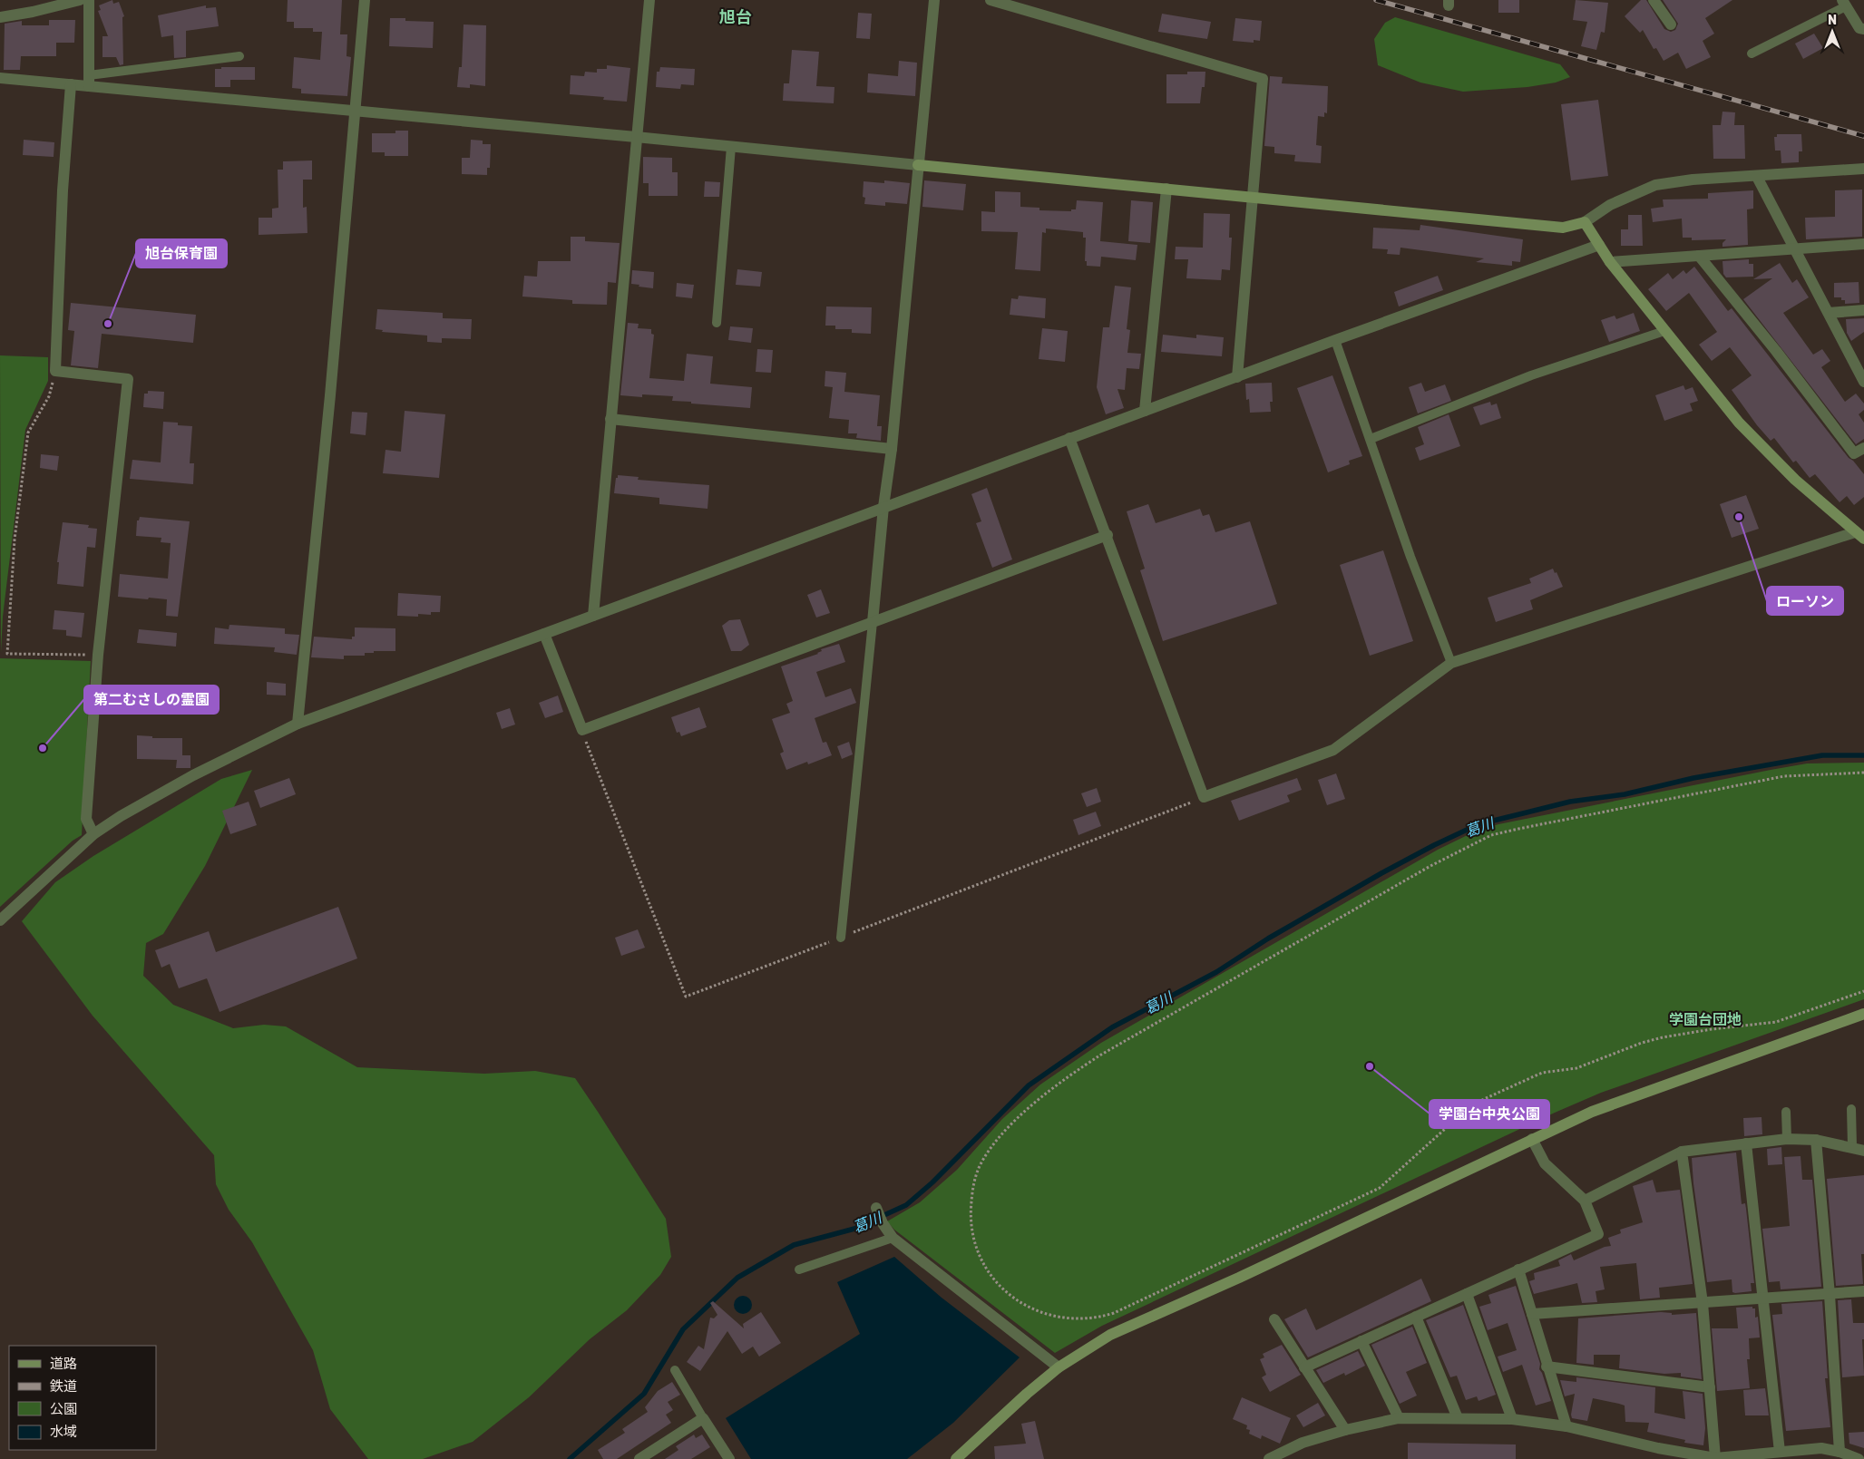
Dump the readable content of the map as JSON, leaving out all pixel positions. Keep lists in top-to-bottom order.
{
  "districts": ["旭台", "学園台団地"],
  "water": ["葛川"],
  "places": [
    "旭台保育園",
    "ローソン",
    "第二むさしの霊園",
    "学園台中央公園"
  ],
  "legend": [
    "道路",
    "鉄道",
    "公園",
    "水域"
  ],
  "north": "top"
}
